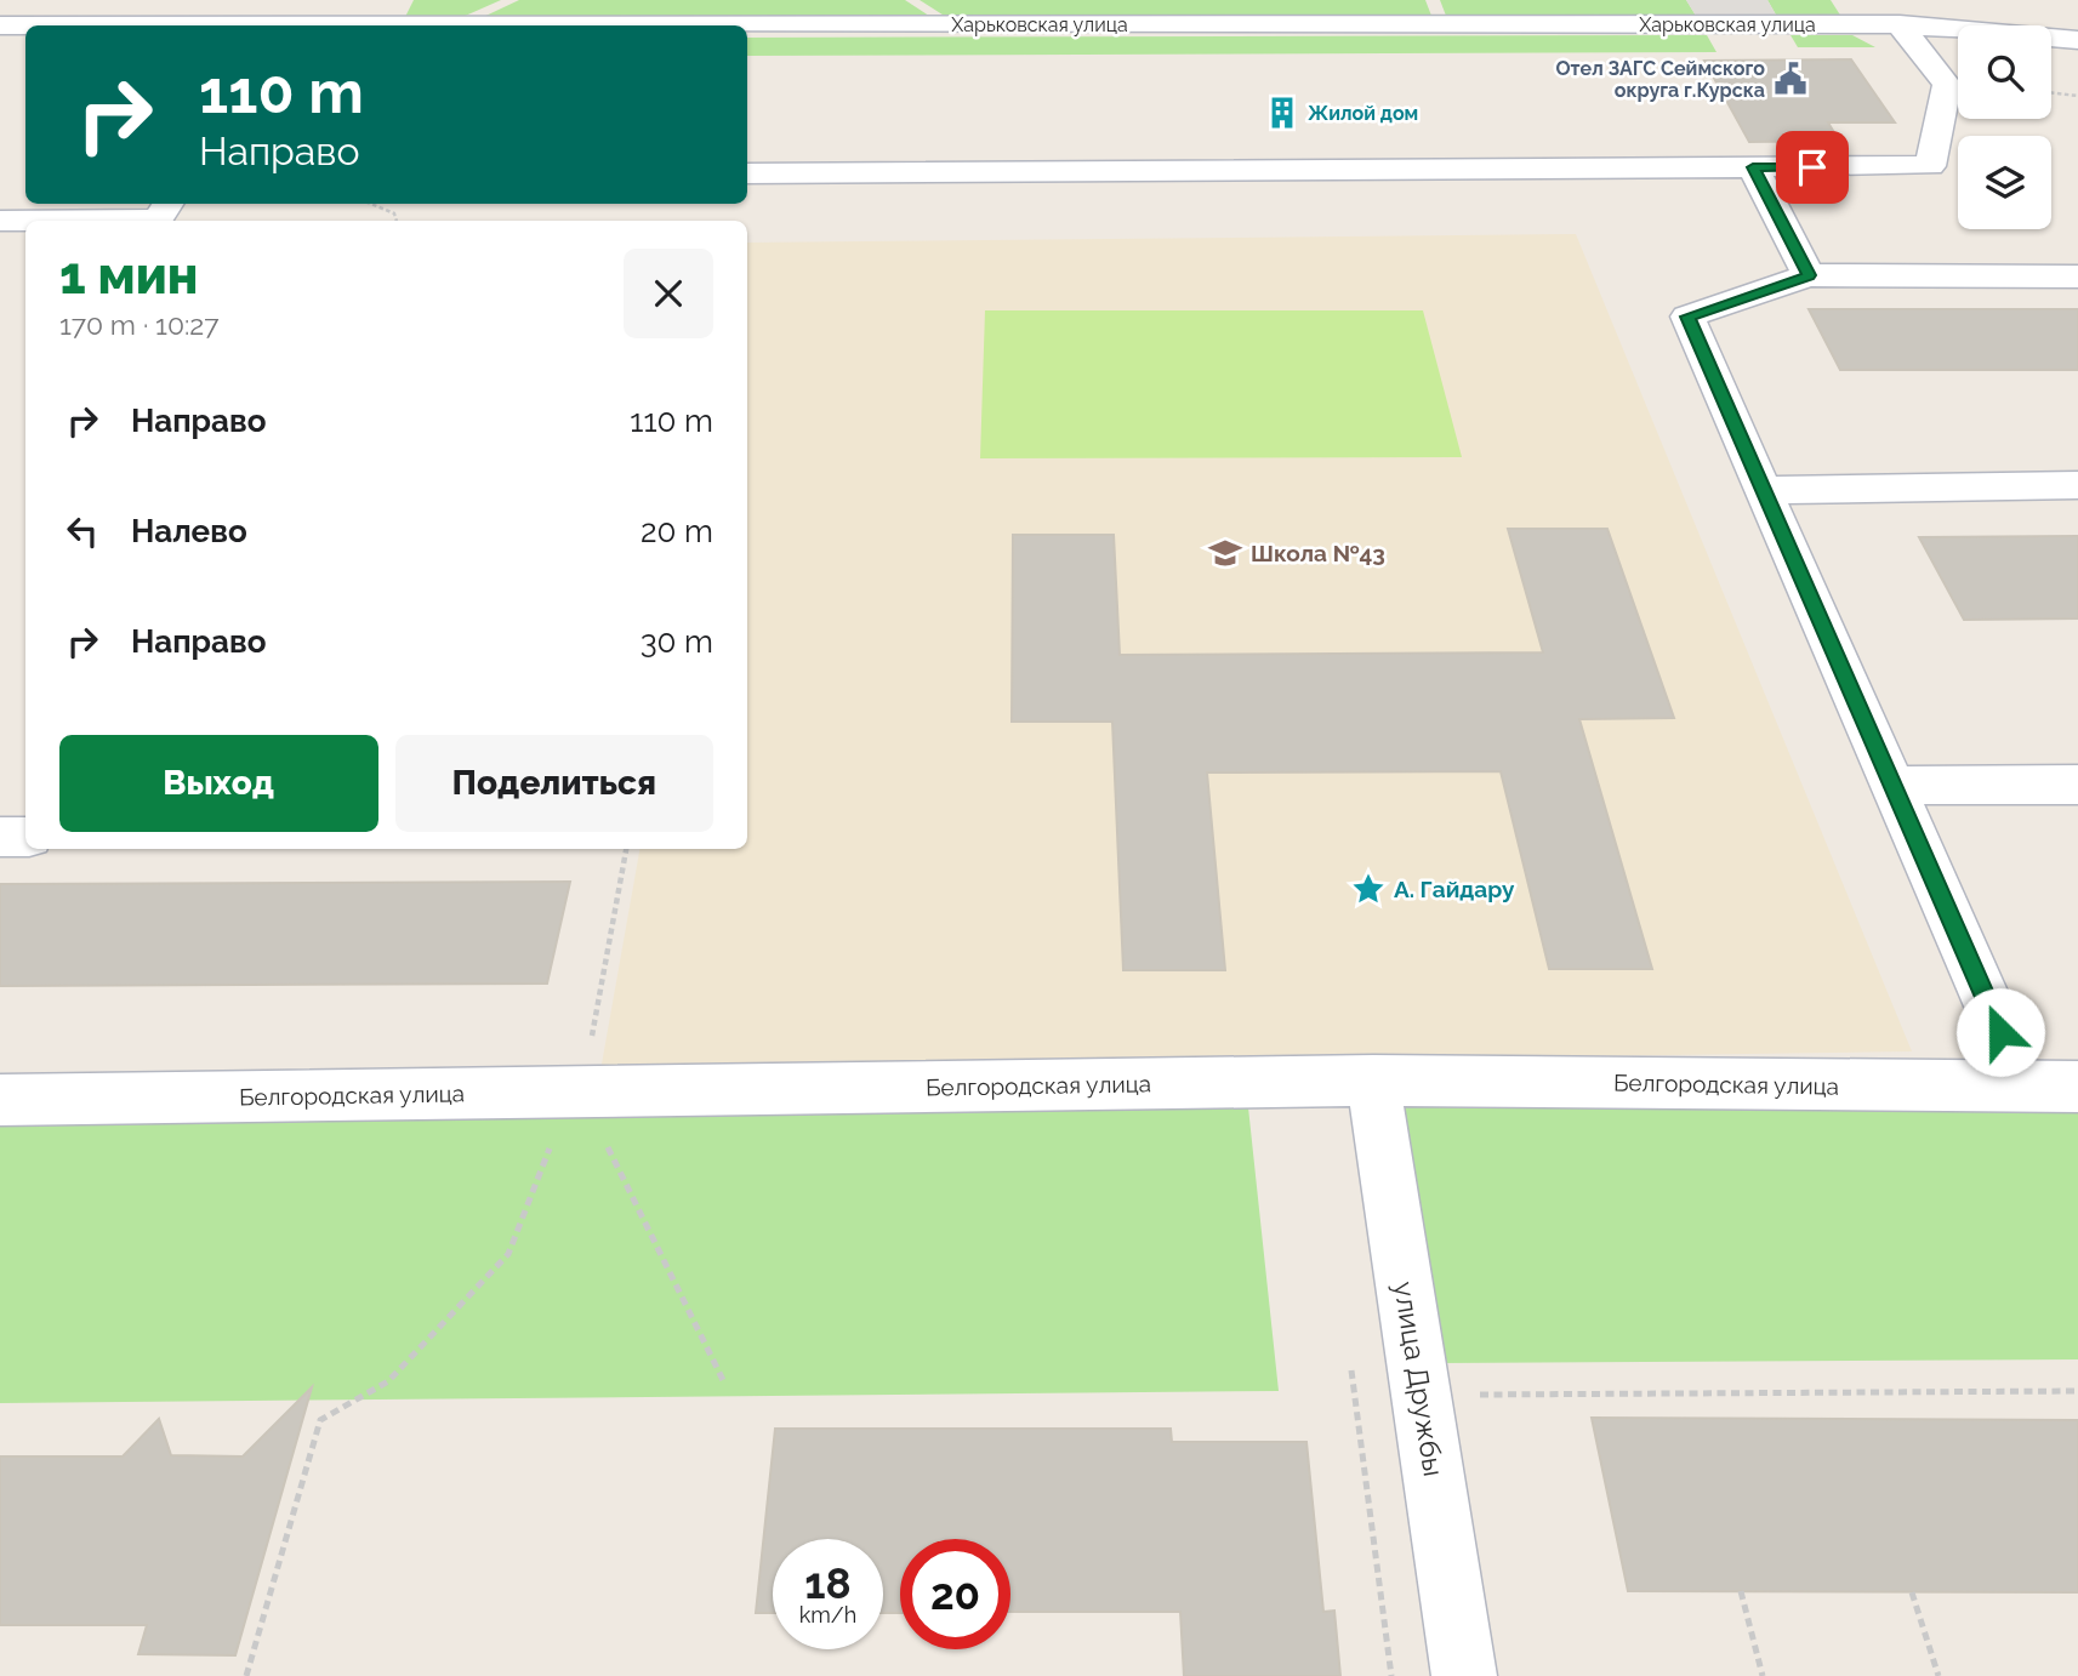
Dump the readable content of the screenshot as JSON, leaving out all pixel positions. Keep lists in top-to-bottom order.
{
  "streets": {
    "street": ["Харьковская улица", "Белгородская улица", "улица Дружбы"]
  },
  "crossings": [
    ["Белгородская улица", "улица Дружбы"]
  ],
  "places": {
    "public building": ["Отел ЗАГС Сеймского округа г.Курска"],
    "building": ["Жилой дом"],
    "school or university": ["Школа №43"],
    "place": ["А. Гайдару"]
  },
  "page": {
    "turn": ["110 m", "Направо"],
    "heading": ["1 мин", "170 m · 10:27"],
    "list": [
      {
        "name": "Направо",
        "value": "110 m"
      },
      {
        "name": "Налево",
        "value": "20 m"
      },
      {
        "name": "Направо",
        "value": "30 m"
      }
    ],
    "buttons": ["Выход", "Поделиться"],
    "speed": "18 km/h",
    "limit": "20"
  }
}
